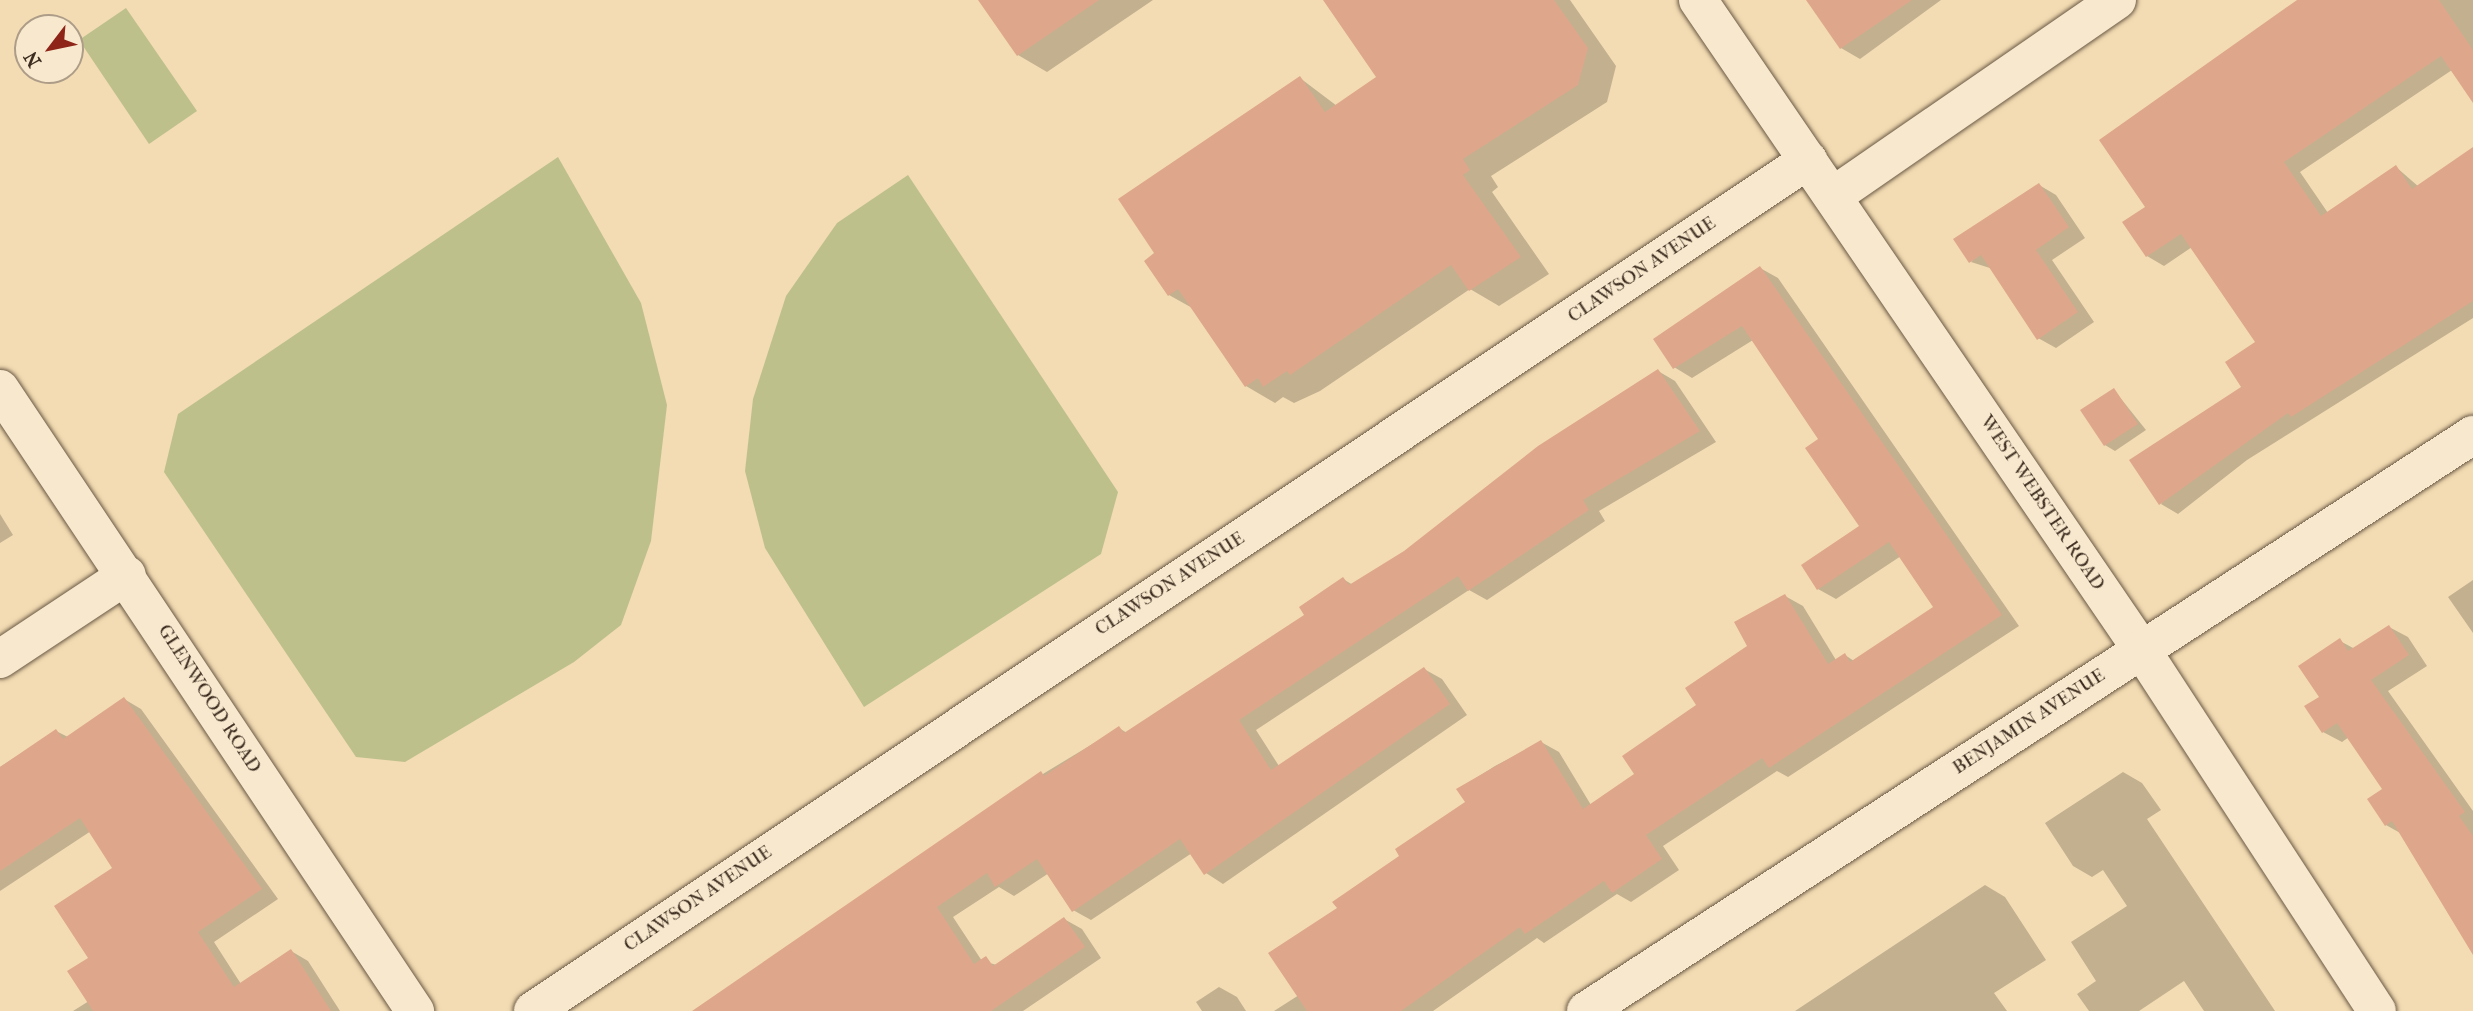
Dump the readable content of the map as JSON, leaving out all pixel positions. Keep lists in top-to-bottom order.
{
  "streets": {
    "street": [
      "CLAWSON AVENUE",
      "WEST WEBSTER ROAD",
      "GLENWOOD ROAD",
      "BENJAMIN AVENUE"
    ]
  },
  "crossings": [
    ["CLAWSON AVENUE", "WEST WEBSTER ROAD"],
    ["WEST WEBSTER ROAD", "BENJAMIN AVENUE"]
  ],
  "north": "bottom left"
}
